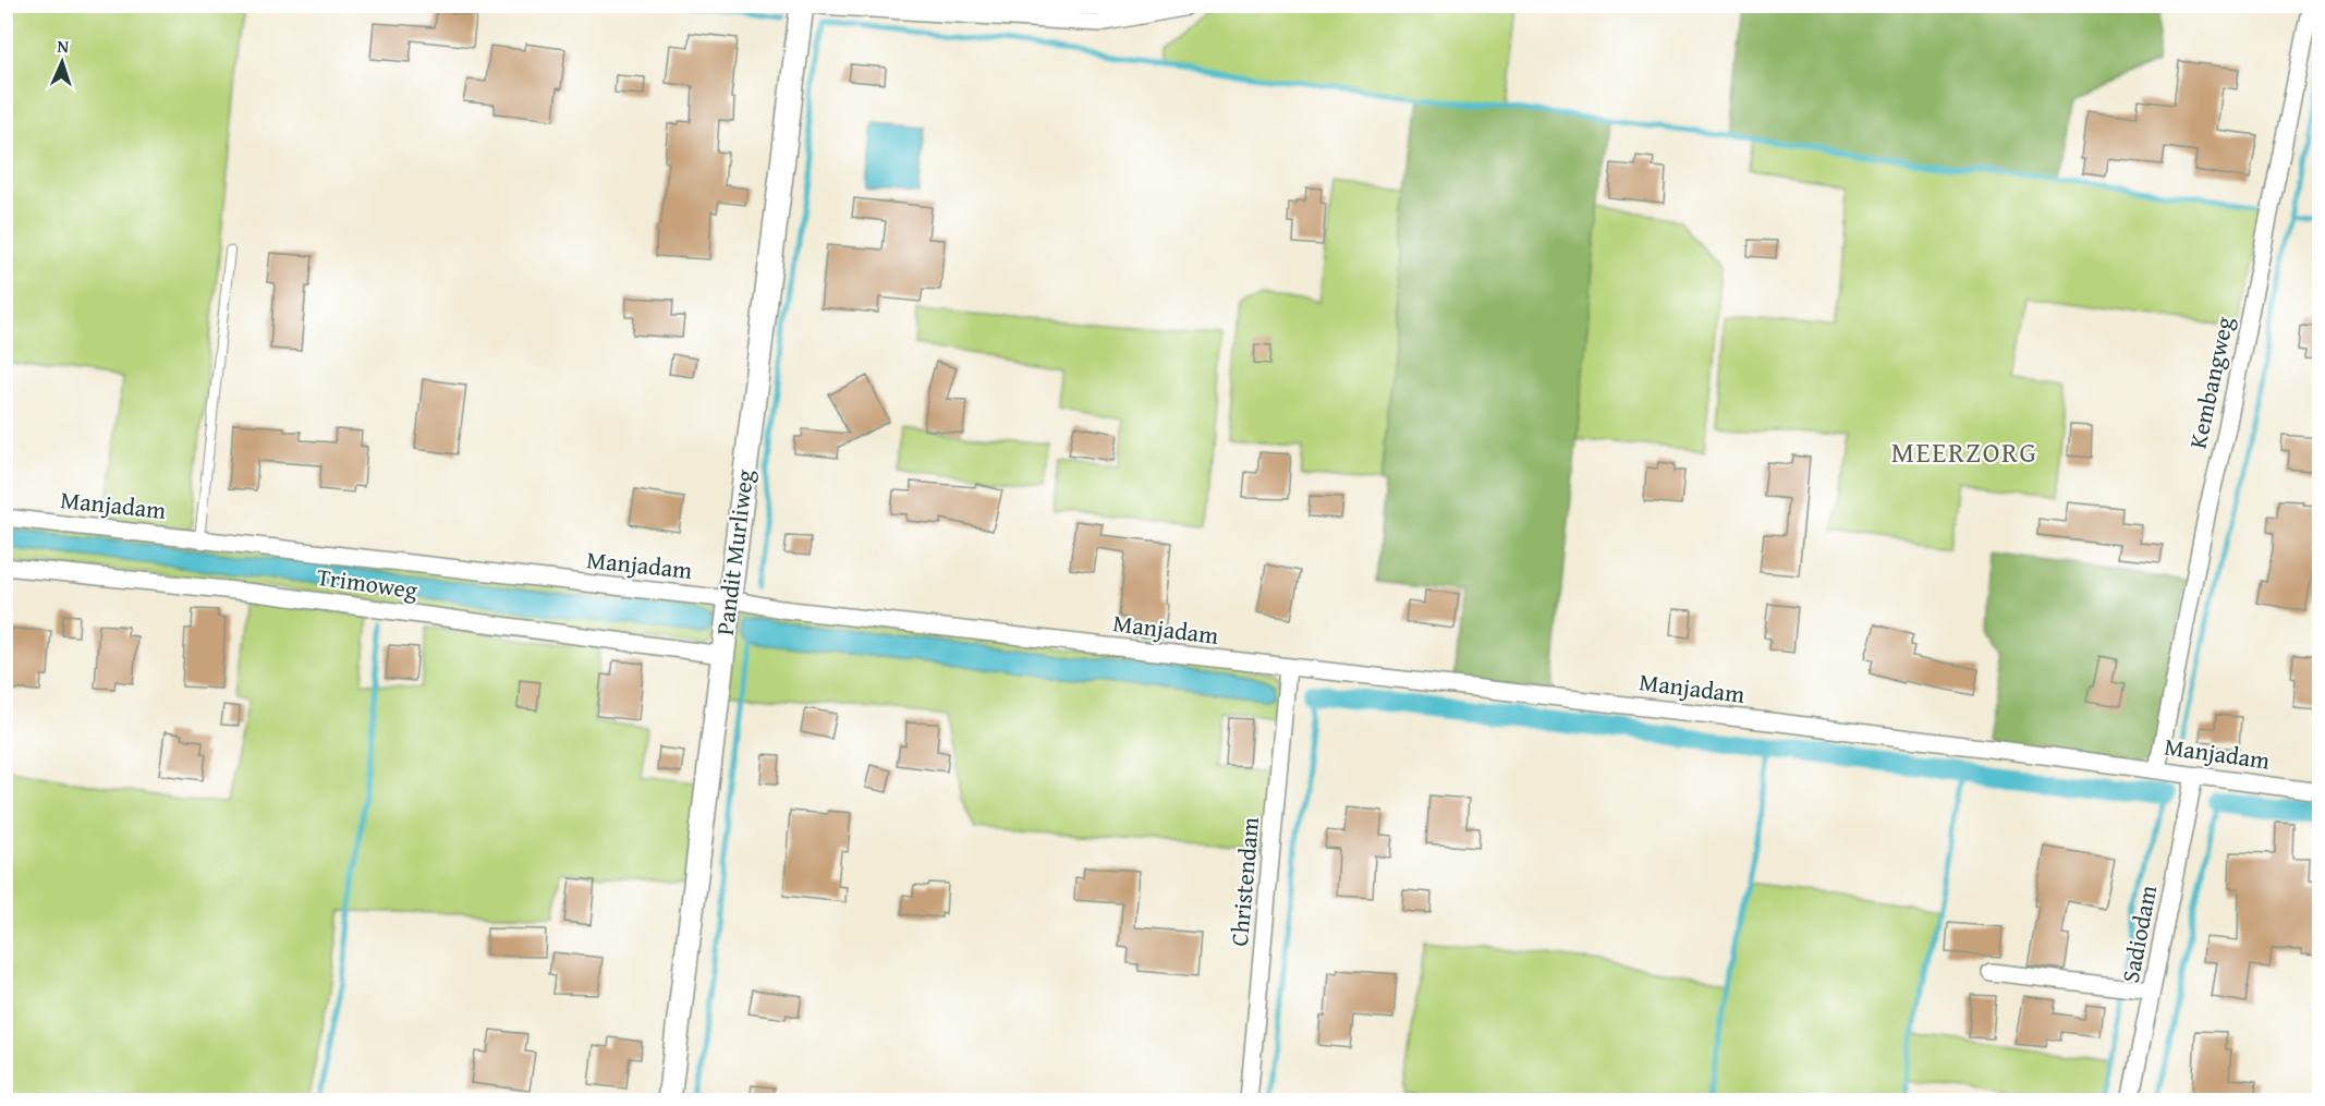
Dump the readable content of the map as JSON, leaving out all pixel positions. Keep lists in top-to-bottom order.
{
  "streets": {
    "street": [
      "Kembangweg",
      "Manjadam",
      "Pandit Murliweg",
      "Trimoweg",
      "Christendam",
      "Sadiodam"
    ]
  },
  "crossings": [
    ["Kembangweg", "Manjadam"],
    ["Manjadam", "Pandit Murliweg"],
    ["Manjadam", "Christendam"],
    ["Manjadam", "Sadiodam"],
    ["Pandit Murliweg", "Trimoweg"]
  ],
  "districts": ["MEERZORG"],
  "north": "top"
}
